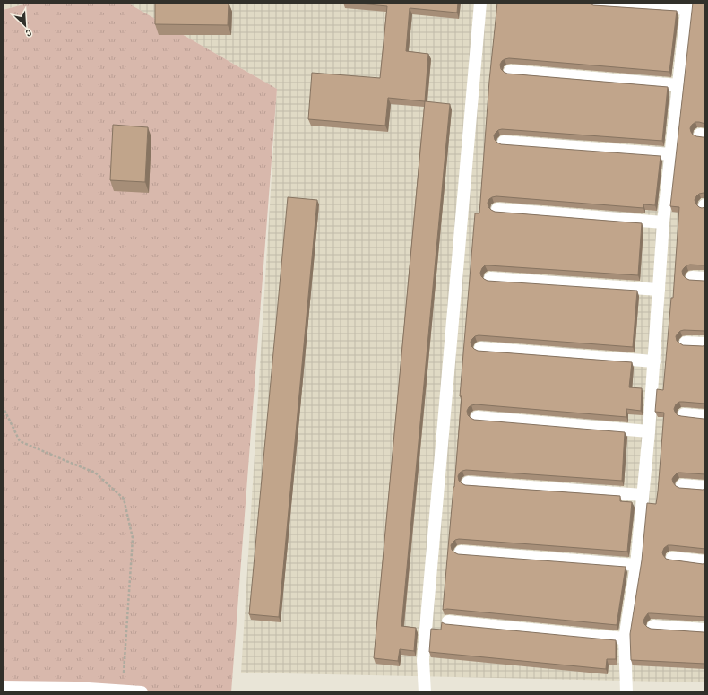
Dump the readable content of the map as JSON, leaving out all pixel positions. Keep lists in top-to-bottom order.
{
  "north": "bottom right"
}
